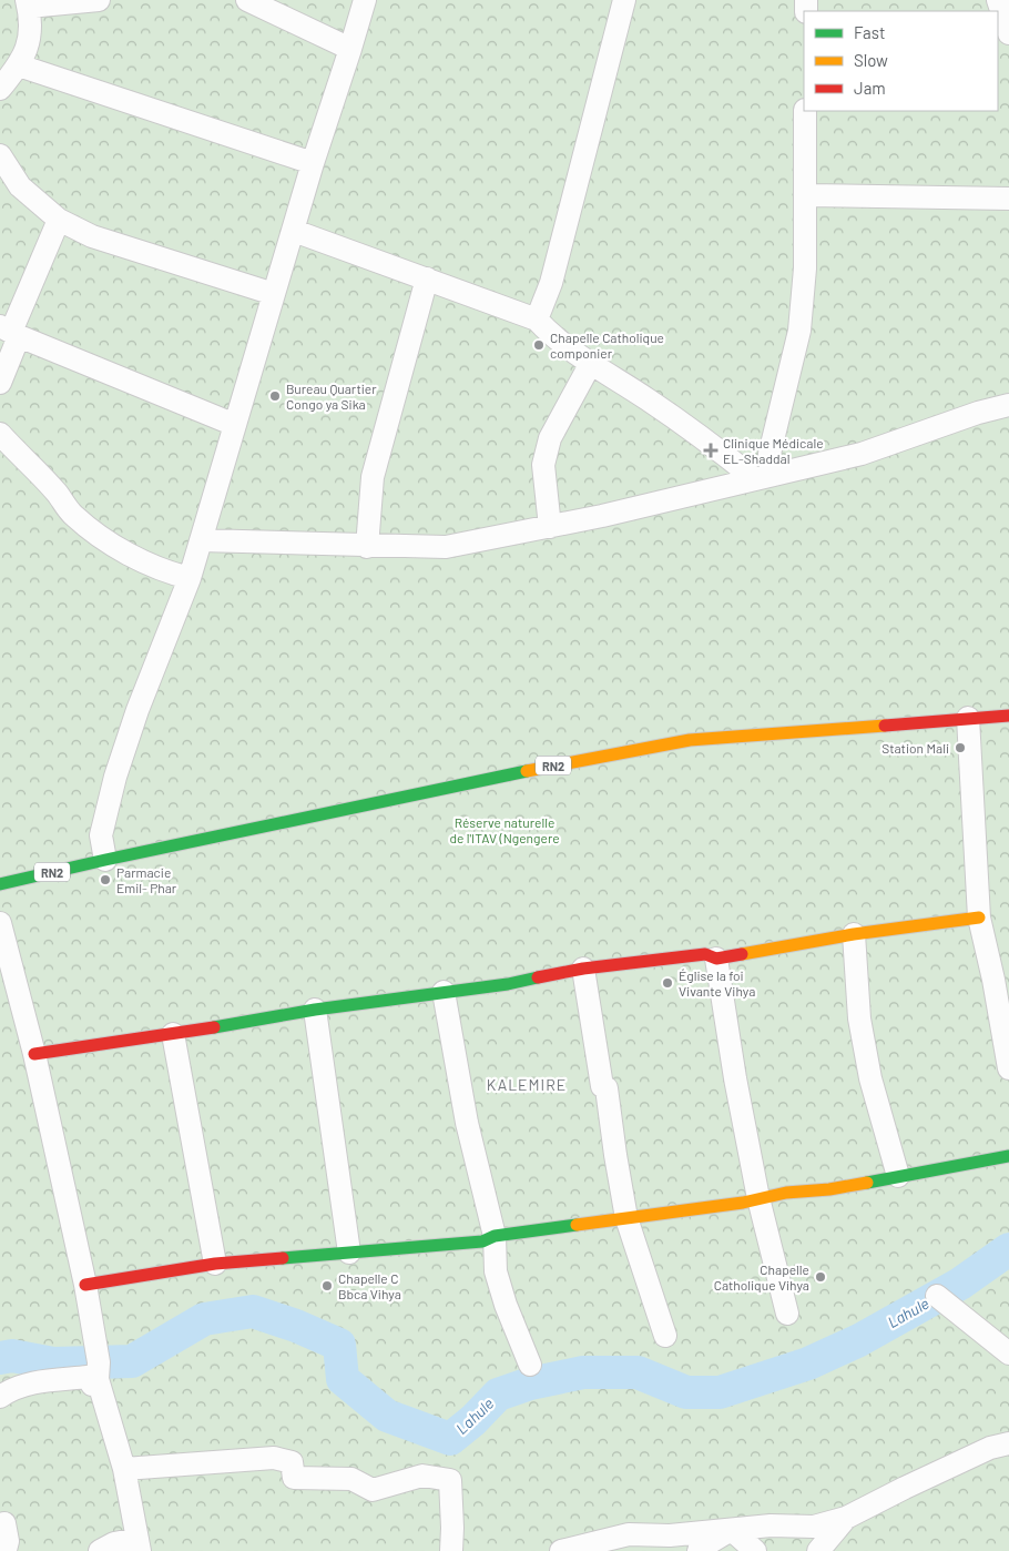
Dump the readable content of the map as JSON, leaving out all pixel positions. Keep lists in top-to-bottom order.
{
  "streets": {
    "main road": ["RN2"]
  },
  "districts": ["KALEMIRE"],
  "water": ["Lahule"],
  "parks": ["Réserve naturelle de l'ITAV (Ngengere"],
  "places": {
    "other": [
      "Chapelle Catholique componier",
      "Bureau Quartier Congo ya Sika",
      "Station Mali",
      "Parmacie Emil- Phar",
      "Église la foi Vivante Vihya",
      "Chapelle Catholique Vihya",
      "Chapelle C Bbca Vihya"
    ],
    "health": ["Clinique Médicale EL-Shaddal"]
  },
  "legend": ["Fast", "Slow", "Jam"]
}
